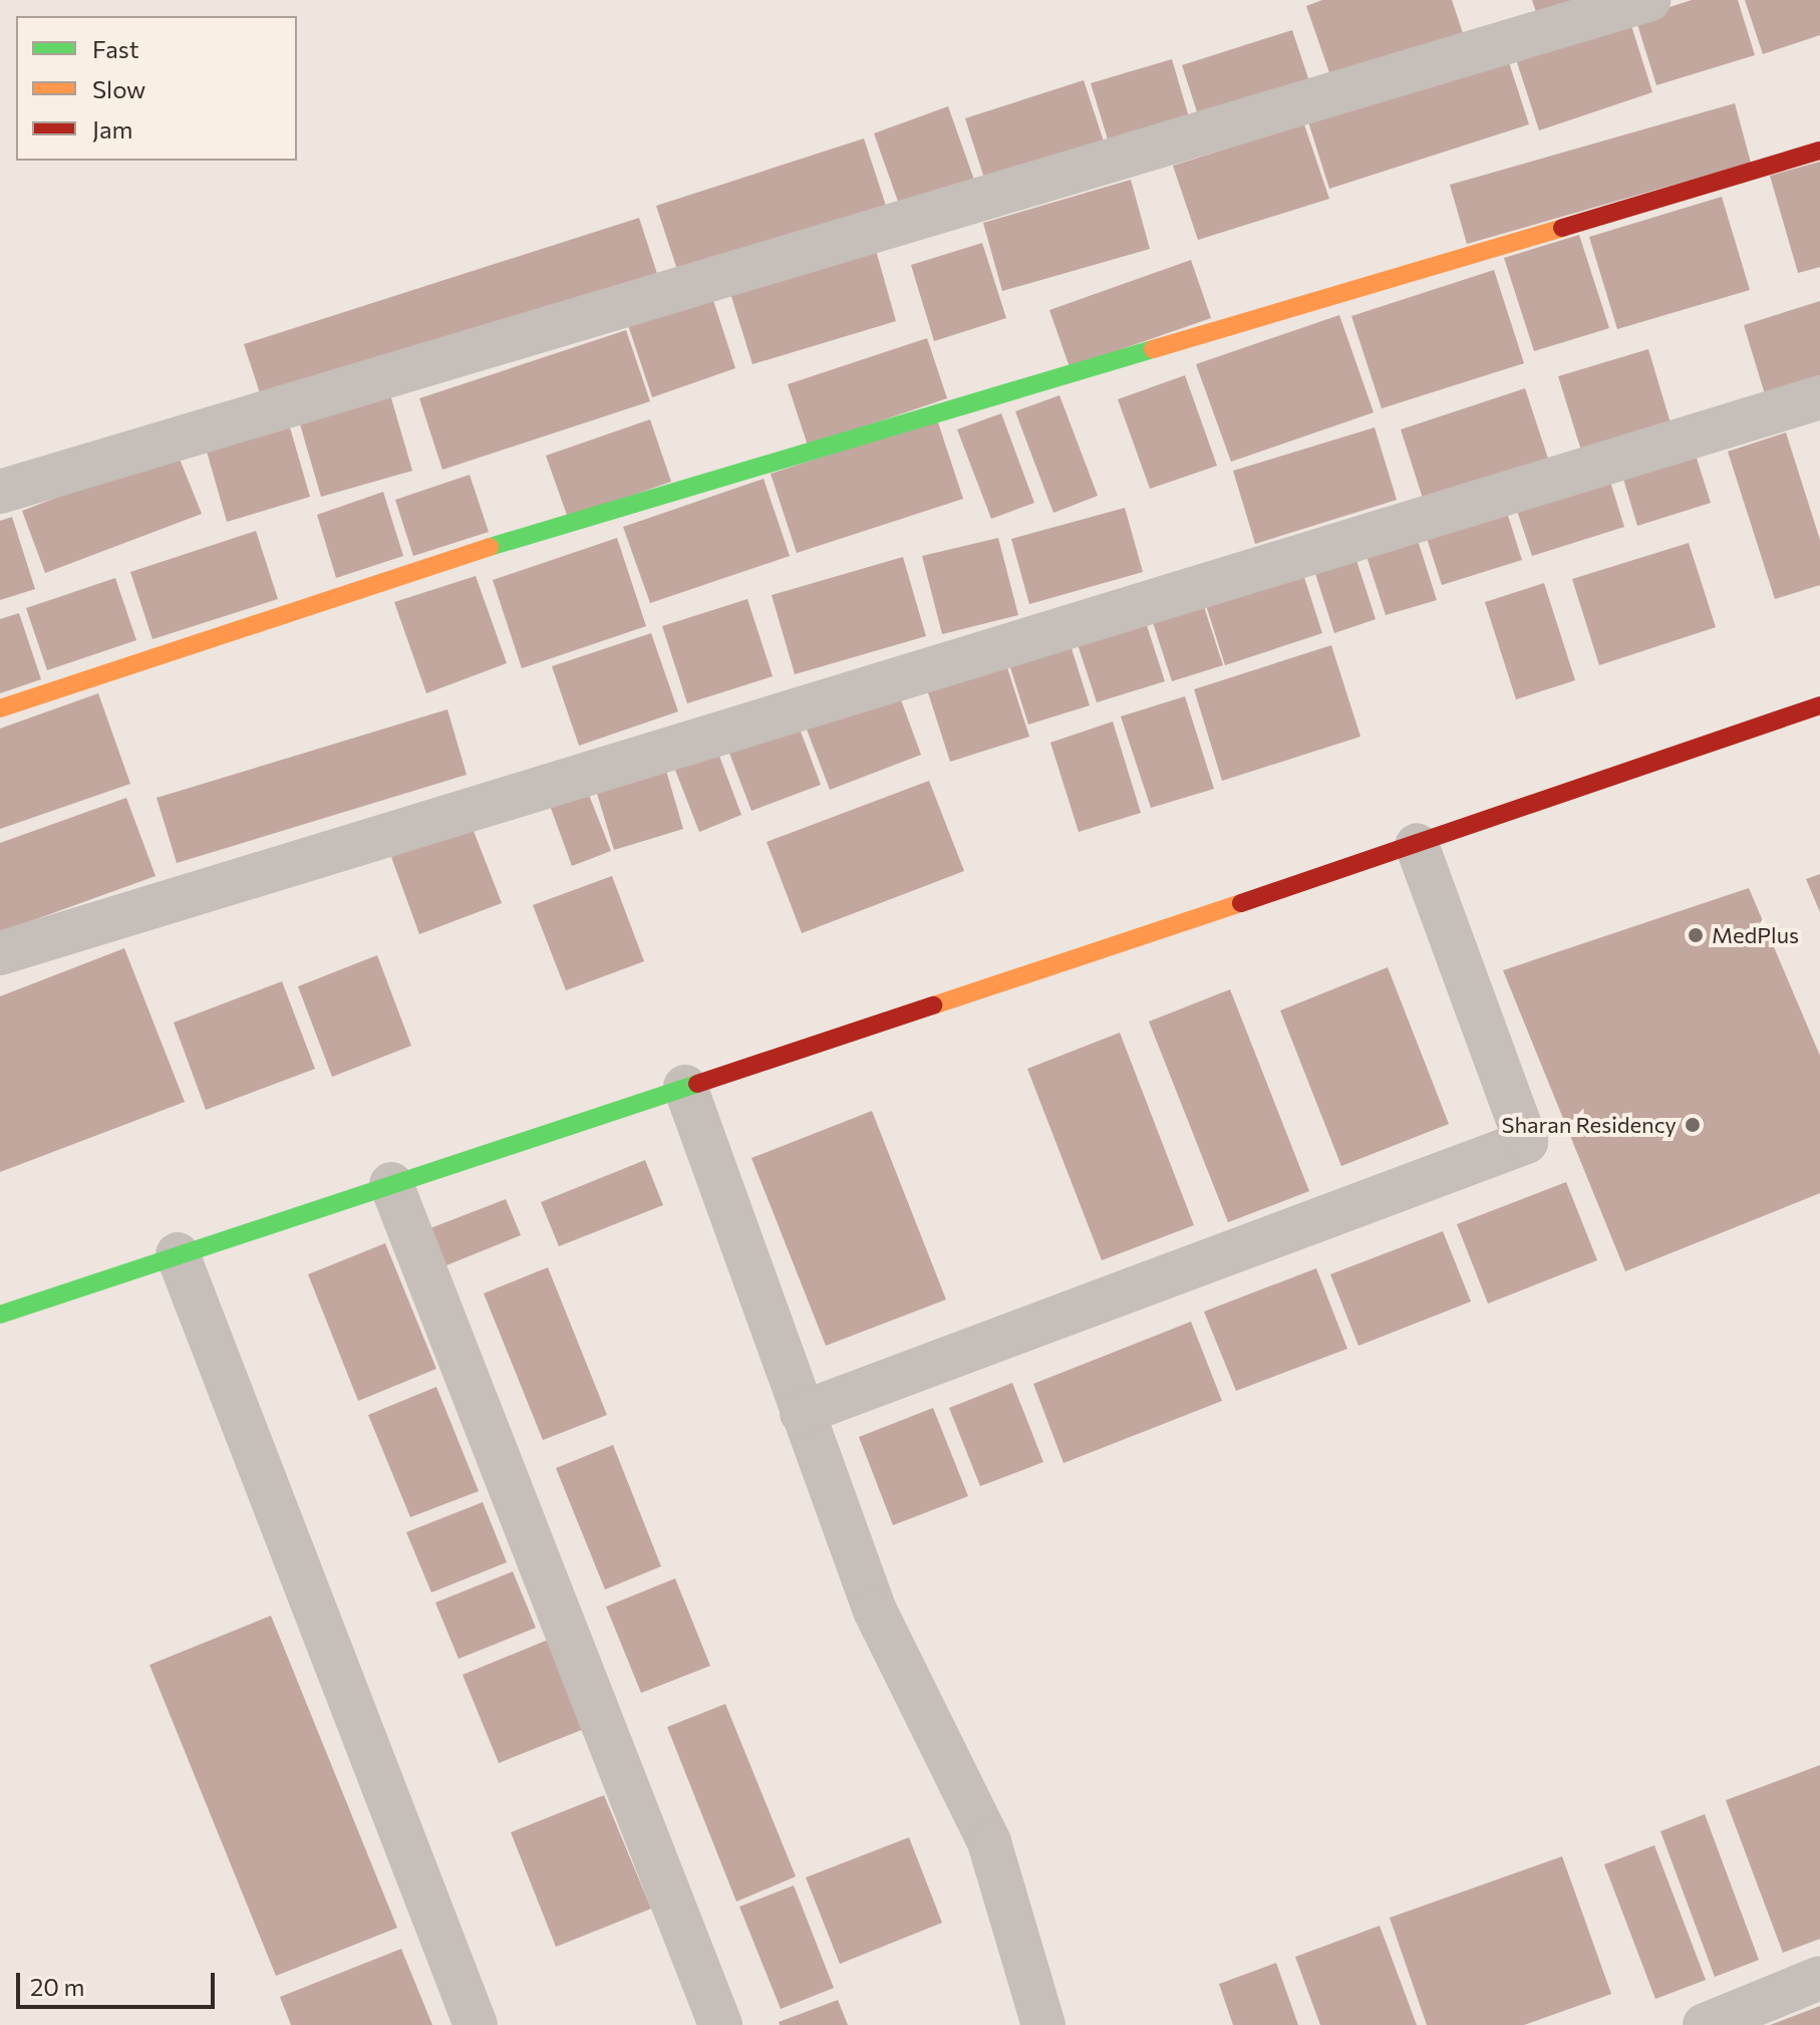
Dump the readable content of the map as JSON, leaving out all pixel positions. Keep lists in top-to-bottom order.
{
  "places": ["MedPlus", "Sharan Residency"],
  "legend": ["Fast", "Slow", "Jam"],
  "scale_bar": "20 m"
}
